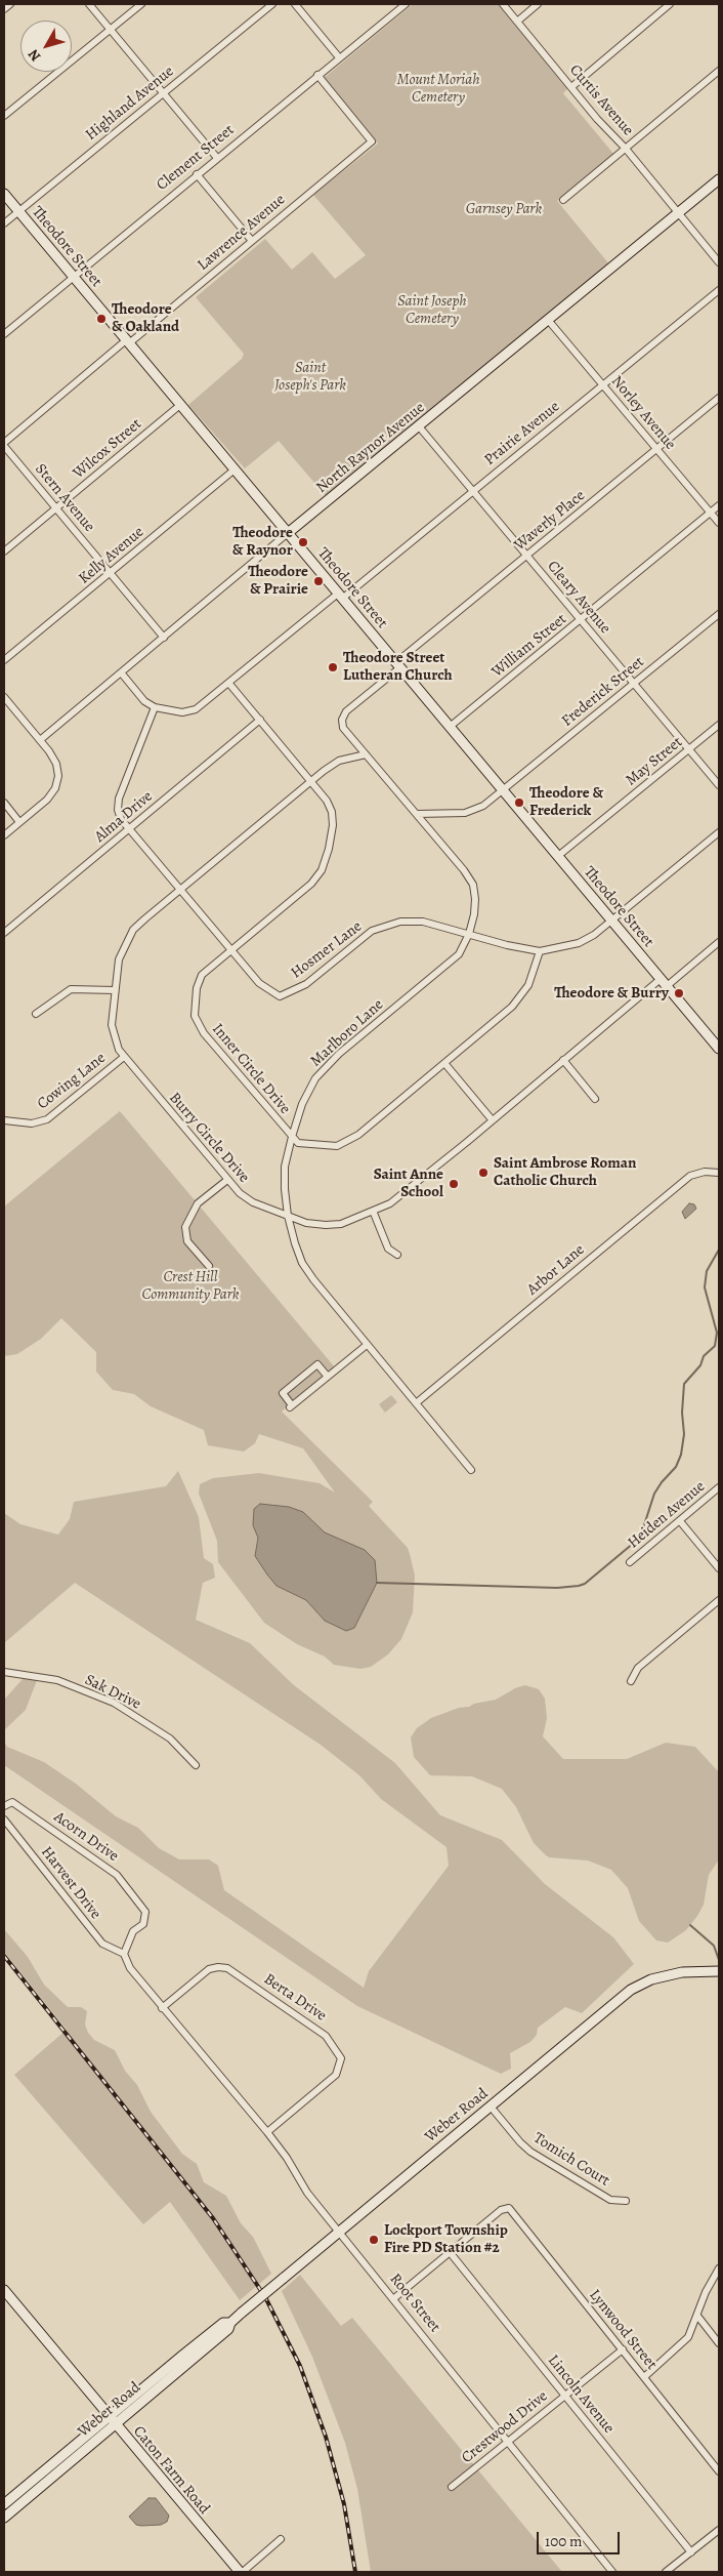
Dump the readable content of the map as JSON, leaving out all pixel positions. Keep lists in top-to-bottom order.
{
  "streets": {
    "main road": [
      "Theodore Street",
      "North Raynor Avenue",
      "Weber Road",
      "Caton Farm Road"
    ],
    "street": [
      "Curtis Avenue",
      "Highland Avenue",
      "Clement Street",
      "Lawrence Avenue",
      "Norley Avenue",
      "Prairie Avenue",
      "Wilcox Street",
      "Stern Avenue",
      "Waverly Place",
      "Kelly Avenue",
      "Cleary Avenue",
      "William Street",
      "Frederick Street",
      "May Street",
      "Alma Drive",
      "Hosmer Lane",
      "Marlboro Lane",
      "Inner Circle Drive",
      "Cowing Lane",
      "Burry Circle Drive",
      "Arbor Lane",
      "Heiden Avenue",
      "Sak Drive",
      "Acorn Drive",
      "Harvest Drive",
      "Berta Drive",
      "Tomich Court",
      "Root Street",
      "Lynwood Street",
      "Lincoln Avenue",
      "Crestwood Drive"
    ]
  },
  "crossings": [
    ["Curtis Avenue", "North Raynor Avenue"],
    ["Highland Avenue", "Theodore Street"],
    ["Clement Street", "Lawrence Avenue"],
    ["Clement Street", "Theodore Street"],
    ["Lawrence Avenue", "Theodore Street"],
    ["Lawrence Avenue", "Stern Avenue"],
    ["Theodore Street", "Prairie Avenue"],
    ["Theodore Street", "North Raynor Avenue"],
    ["Theodore Street", "Wilcox Street"],
    ["Theodore Street", "Waverly Place"],
    ["Theodore Street", "Kelly Avenue"],
    ["Theodore Street", "William Street"],
    ["Theodore Street", "Frederick Street"],
    ["Theodore Street", "May Street"],
    ["Theodore Street", "Hosmer Lane"],
    ["Theodore Street", "Burry Circle Drive"],
    ["Norley Avenue", "Prairie Avenue"],
    ["Norley Avenue", "North Raynor Avenue"],
    ["Norley Avenue", "Waverly Place"],
    ["Norley Avenue", "William Street"],
    ["Prairie Avenue", "North Raynor Avenue"],
    ["Prairie Avenue", "Cleary Avenue"],
    ["Prairie Avenue", "Hosmer Lane"],
    ["Prairie Avenue", "Inner Circle Drive"],
    ["North Raynor Avenue", "Stern Avenue"],
    ["North Raynor Avenue", "Cleary Avenue"],
    ["Wilcox Street", "Stern Avenue"],
    ["Stern Avenue", "Kelly Avenue"],
    ["Waverly Place", "Cleary Avenue"],
    ["Waverly Place", "Marlboro Lane"],
    ["Cleary Avenue", "William Street"],
    ["Cleary Avenue", "Frederick Street"],
    ["Cleary Avenue", "May Street"],
    ["Frederick Street", "Marlboro Lane"],
    ["Alma Drive", "Hosmer Lane"],
    ["Alma Drive", "Inner Circle Drive"],
    ["Hosmer Lane", "Marlboro Lane"],
    ["Hosmer Lane", "Inner Circle Drive"],
    ["Hosmer Lane", "Burry Circle Drive"],
    ["Marlboro Lane", "Inner Circle Drive"],
    ["Marlboro Lane", "Burry Circle Drive"],
    ["Marlboro Lane", "Arbor Lane"],
    ["Inner Circle Drive", "Burry Circle Drive"],
    ["Cowing Lane", "Burry Circle Drive"],
    ["Acorn Drive", "Harvest Drive"],
    ["Acorn Drive", "Root Street"],
    ["Harvest Drive", "Root Street"],
    ["Berta Drive", "Root Street"],
    ["Weber Road", "Tomich Court"],
    ["Weber Road", "Root Street"],
    ["Weber Road", "Caton Farm Road"],
    ["Root Street", "Crestwood Drive"],
    ["Lynwood Street", "Lincoln Avenue"],
    ["Lynwood Street", "Crestwood Drive"],
    ["Lincoln Avenue", "Crestwood Drive"]
  ],
  "parks": [
    "Mount Moriah Cemetery",
    "Garnsey Park",
    "Saint Joseph Cemetery",
    "Saint Joseph's Park",
    "Crest Hill Community Park"
  ],
  "places": [
    "Theodore & Oakland",
    "Theodore & Raynor",
    "Theodore & Prairie",
    "Theodore Street Lutheran Church",
    "Theodore & Frederick",
    "Theodore & Burry",
    "Saint Ambrose Roman Catholic Church",
    "Saint Anne School",
    "Lockport Township Fire PD Station #2"
  ],
  "scale_bar": "100 m",
  "north": "bottom left"
}
